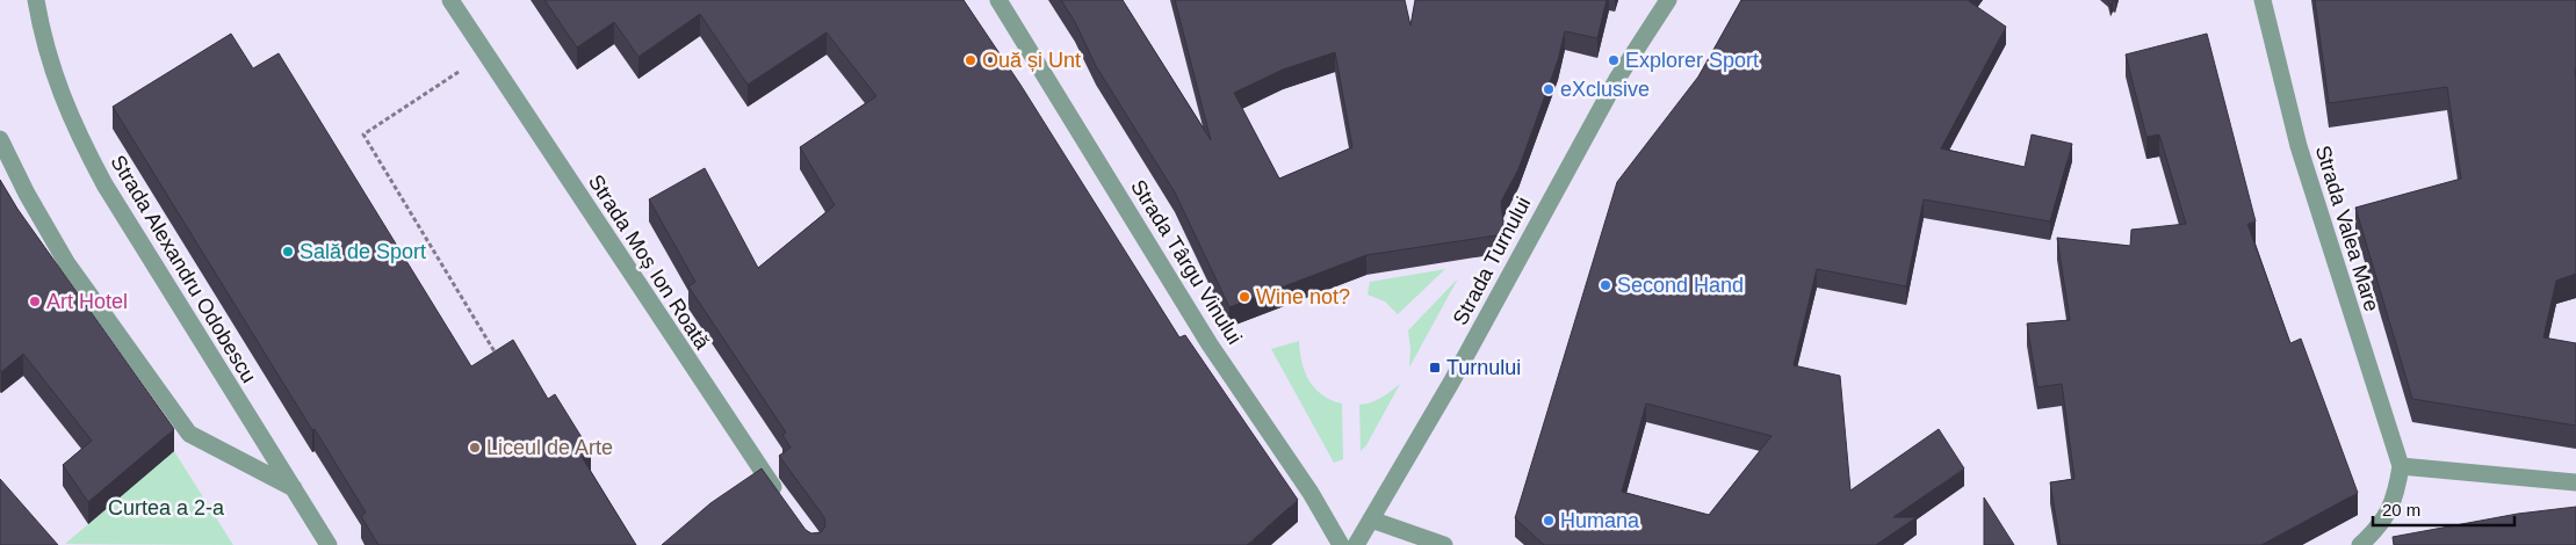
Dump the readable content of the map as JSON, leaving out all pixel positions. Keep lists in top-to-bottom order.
{
  "streets": {
    "street": [
      "Strada Valea Mare",
      "Strada Turnului",
      "Strada Moș Ion Roată",
      "Strada Târgu Vinului",
      "Strada Alexandru Odobescu"
    ]
  },
  "parks": ["Curtea a 2-a"],
  "places": {
    "other": [
      "Ouă și Unt",
      "Explorer Sport",
      "eXclusive",
      "Sală de Sport",
      "Second Hand",
      "Wine not?",
      "Art Hotel",
      "Liceul de Arte",
      "Humana"
    ],
    "transit": ["Turnului"]
  },
  "scale_bar": "20 m"
}
